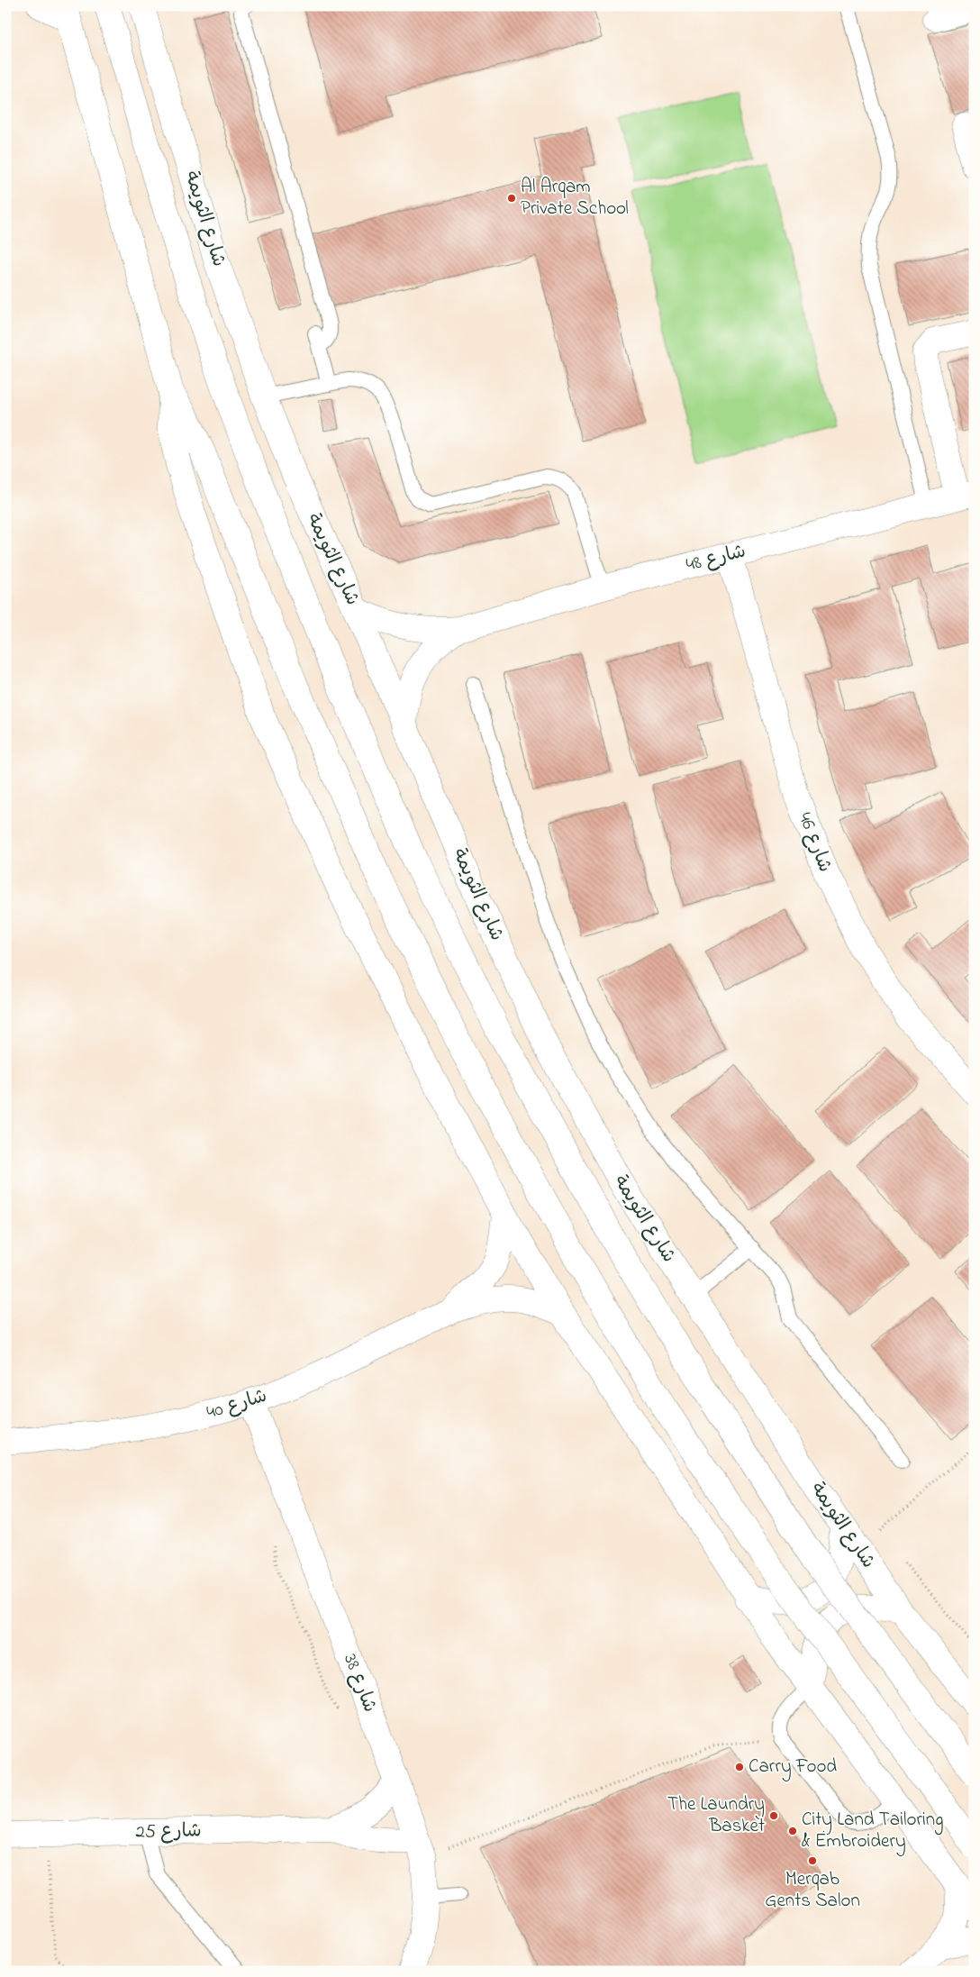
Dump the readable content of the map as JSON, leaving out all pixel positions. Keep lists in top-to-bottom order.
{
  "streets": {
    "street": [
      "شارع الثويمة",
      "شارع 48",
      "شارع 46",
      "شارع 40",
      "شارع 38",
      "شارع 25"
    ]
  },
  "crossings": [
    ["شارع الثويمة", "شارع 48"],
    ["شارع 48", "شارع 46"],
    ["شارع 40", "شارع 38"]
  ],
  "places": [
    "Al Arqam Private School",
    "Carry Food",
    "The Laundry Basket",
    "City Land Tailoring & Embroidery",
    "Merqab Gents Salon"
  ]
}
